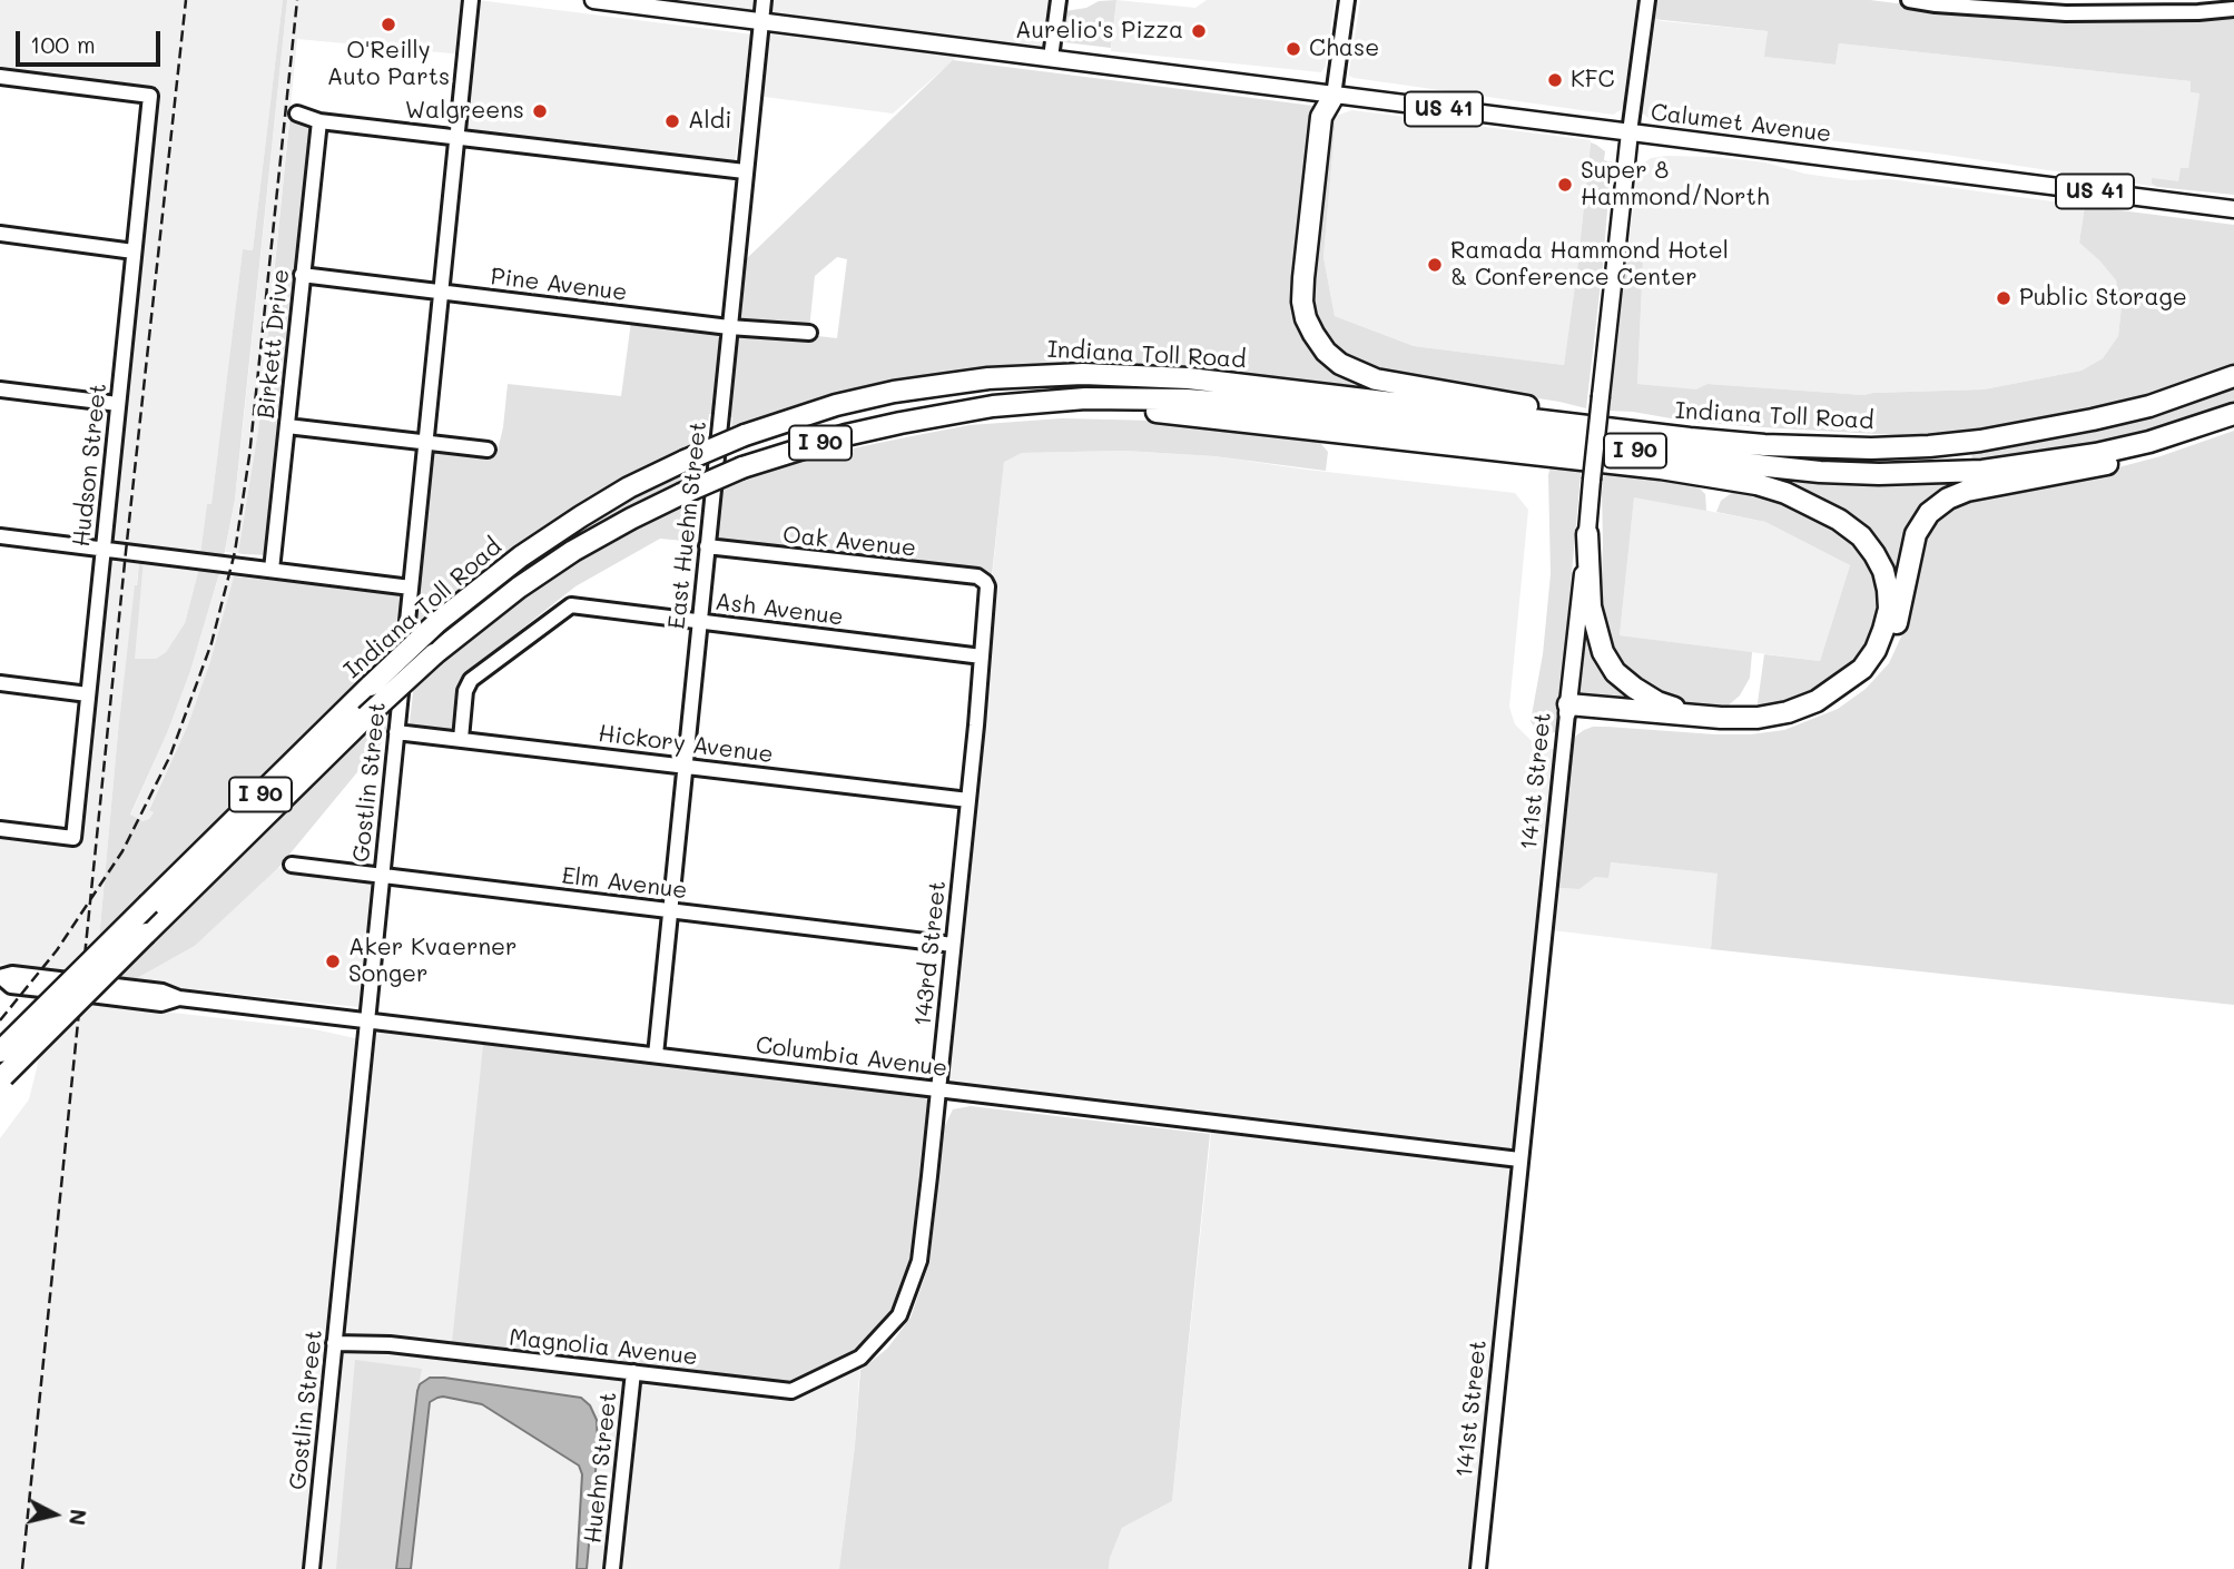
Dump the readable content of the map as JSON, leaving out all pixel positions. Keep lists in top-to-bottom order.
{
  "streets": {
    "highway": ["Indiana Toll Road", "I 90"],
    "main road": ["US 41", "Calumet Avenue", "141st Street"],
    "street": [
      "Pine Avenue",
      "Birkett Drive",
      "Hudson Street",
      "East Huehn Street",
      "Oak Avenue",
      "Ash Avenue",
      "Hickory Avenue",
      "Gostlin Street",
      "Elm Avenue",
      "143rd Street",
      "Columbia Avenue",
      "Magnolia Avenue",
      "Huehn Street"
    ]
  },
  "crossings": [
    ["Calumet Avenue", "East Huehn Street"],
    ["Calumet Avenue", "141st Street"],
    ["Pine Avenue", "Birkett Drive"],
    ["Pine Avenue", "East Huehn Street"],
    ["Pine Avenue", "Gostlin Street"],
    ["East Huehn Street", "Oak Avenue"],
    ["East Huehn Street", "Ash Avenue"],
    ["East Huehn Street", "Hickory Avenue"],
    ["East Huehn Street", "Elm Avenue"],
    ["East Huehn Street", "Columbia Avenue"],
    ["Oak Avenue", "143rd Street"],
    ["Ash Avenue", "Hickory Avenue"],
    ["Ash Avenue", "143rd Street"],
    ["Hickory Avenue", "Gostlin Street"],
    ["Hickory Avenue", "143rd Street"],
    ["141st Street", "Columbia Avenue"],
    ["Gostlin Street", "Elm Avenue"],
    ["Gostlin Street", "Columbia Avenue"],
    ["Gostlin Street", "Magnolia Avenue"],
    ["Elm Avenue", "143rd Street"],
    ["143rd Street", "Columbia Avenue"],
    ["143rd Street", "Magnolia Avenue"],
    ["Magnolia Avenue", "Huehn Street"]
  ],
  "places": [
    "O'Reilly Auto Parts",
    "Aurelio's Pizza",
    "Chase",
    "KFC",
    "Walgreens",
    "Aldi",
    "Super 8 Hammond/North",
    "Ramada Hammond Hotel & Conference Center",
    "Public Storage",
    "Aker Kvaerner Songer"
  ],
  "scale_bar": "100 m",
  "north": "right"
}
